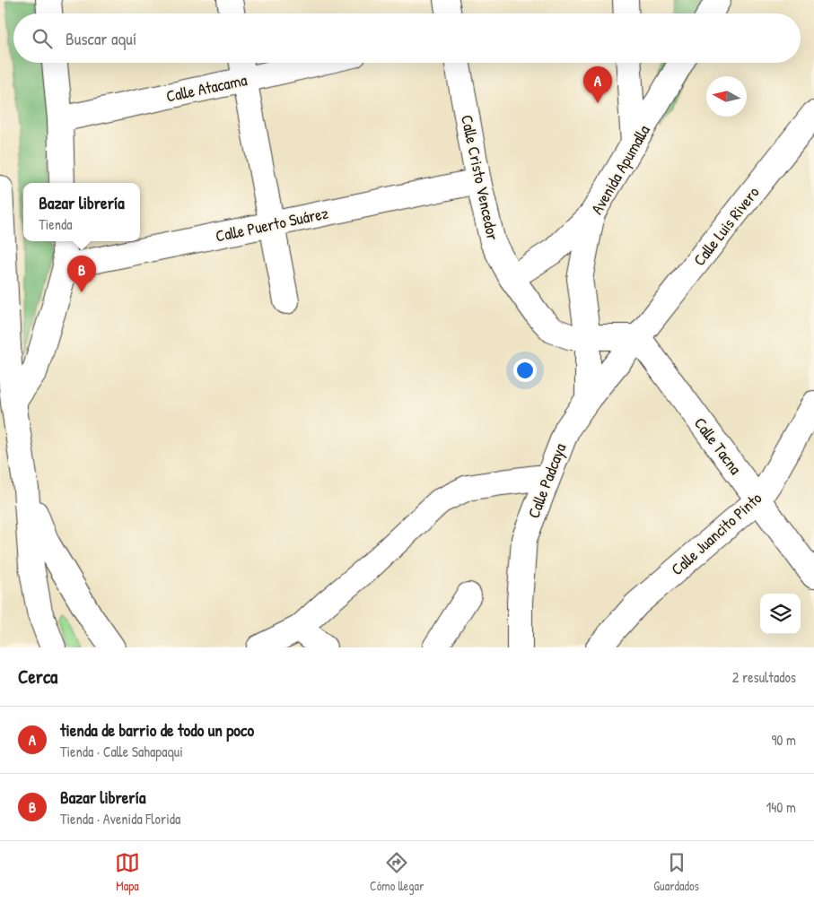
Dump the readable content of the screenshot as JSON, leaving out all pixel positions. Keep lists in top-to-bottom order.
{
  "streets": {
    "street": [
      "Calle Atacama",
      "Avenida Apumalla",
      "Calle Cristo Vencedor",
      "Calle Puerto Suárez",
      "Calle Luis Rivero",
      "Calle Tacna",
      "Calle Padcaya",
      "Calle Juancito Pinto"
    ]
  },
  "crossings": [
    ["Avenida Apumalla", "Calle Cristo Vencedor"],
    ["Avenida Apumalla", "Calle Padcaya"],
    ["Calle Cristo Vencedor", "Calle Puerto Suárez"],
    ["Calle Cristo Vencedor", "Calle Luis Rivero"],
    ["Calle Cristo Vencedor", "Calle Tacna"],
    ["Calle Cristo Vencedor", "Calle Padcaya"],
    ["Calle Luis Rivero", "Calle Tacna"],
    ["Calle Luis Rivero", "Calle Padcaya"],
    ["Calle Tacna", "Calle Padcaya"],
    ["Calle Tacna", "Calle Juancito Pinto"]
  ],
  "north": "left",
  "page": {
    "search": "Buscar aquí",
    "pins": ["A", "B"],
    "popup": ["Bazar librería", "Tienda"],
    "heading": ["Cerca", "2 resultados"],
    "list": [
      {
        "mark": "A",
        "name": "tienda de barrio de todo un poco",
        "note": "Tienda · Calle Sahapaqui",
        "value": "90 m"
      },
      {
        "mark": "B",
        "name": "Bazar librería",
        "note": "Tienda · Avenida Florida",
        "value": "140 m"
      }
    ],
    "nav": ["Mapa", "Cómo llegar", "Guardados"]
  }
}
